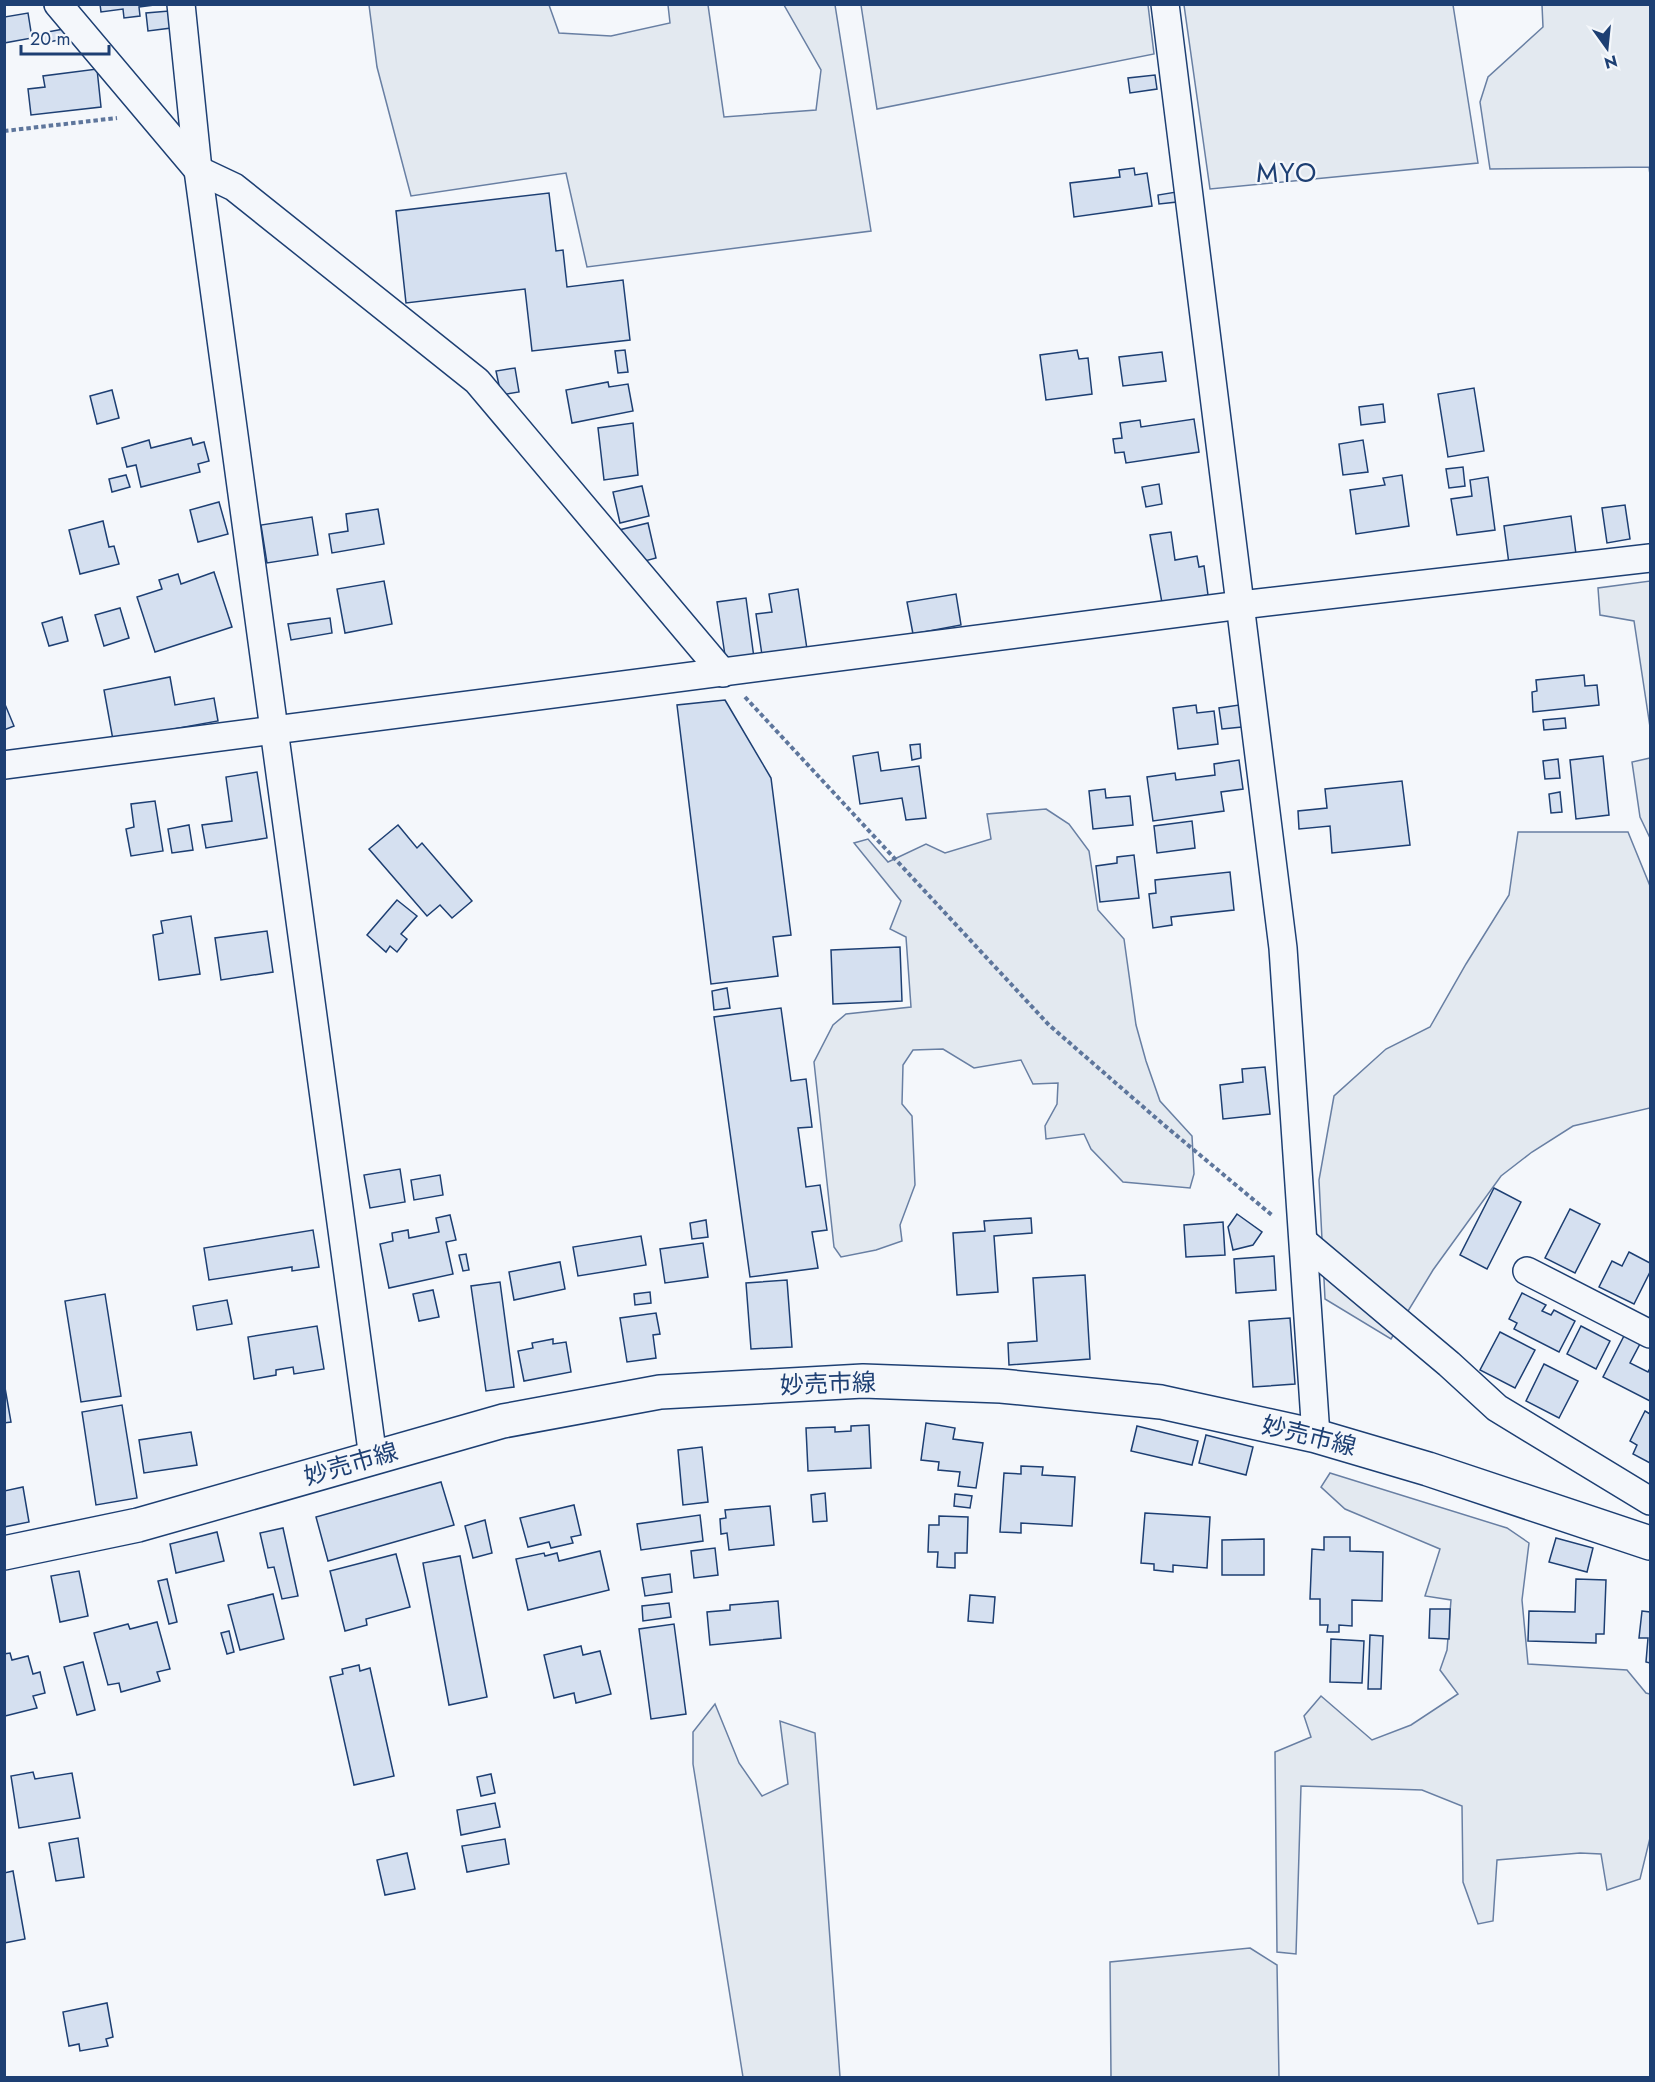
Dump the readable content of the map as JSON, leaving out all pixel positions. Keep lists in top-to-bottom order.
{
  "streets": {
    "main road": ["妙売市線"]
  },
  "districts": ["MYO"],
  "scale_bar": "20 m",
  "north": "bottom"
}
